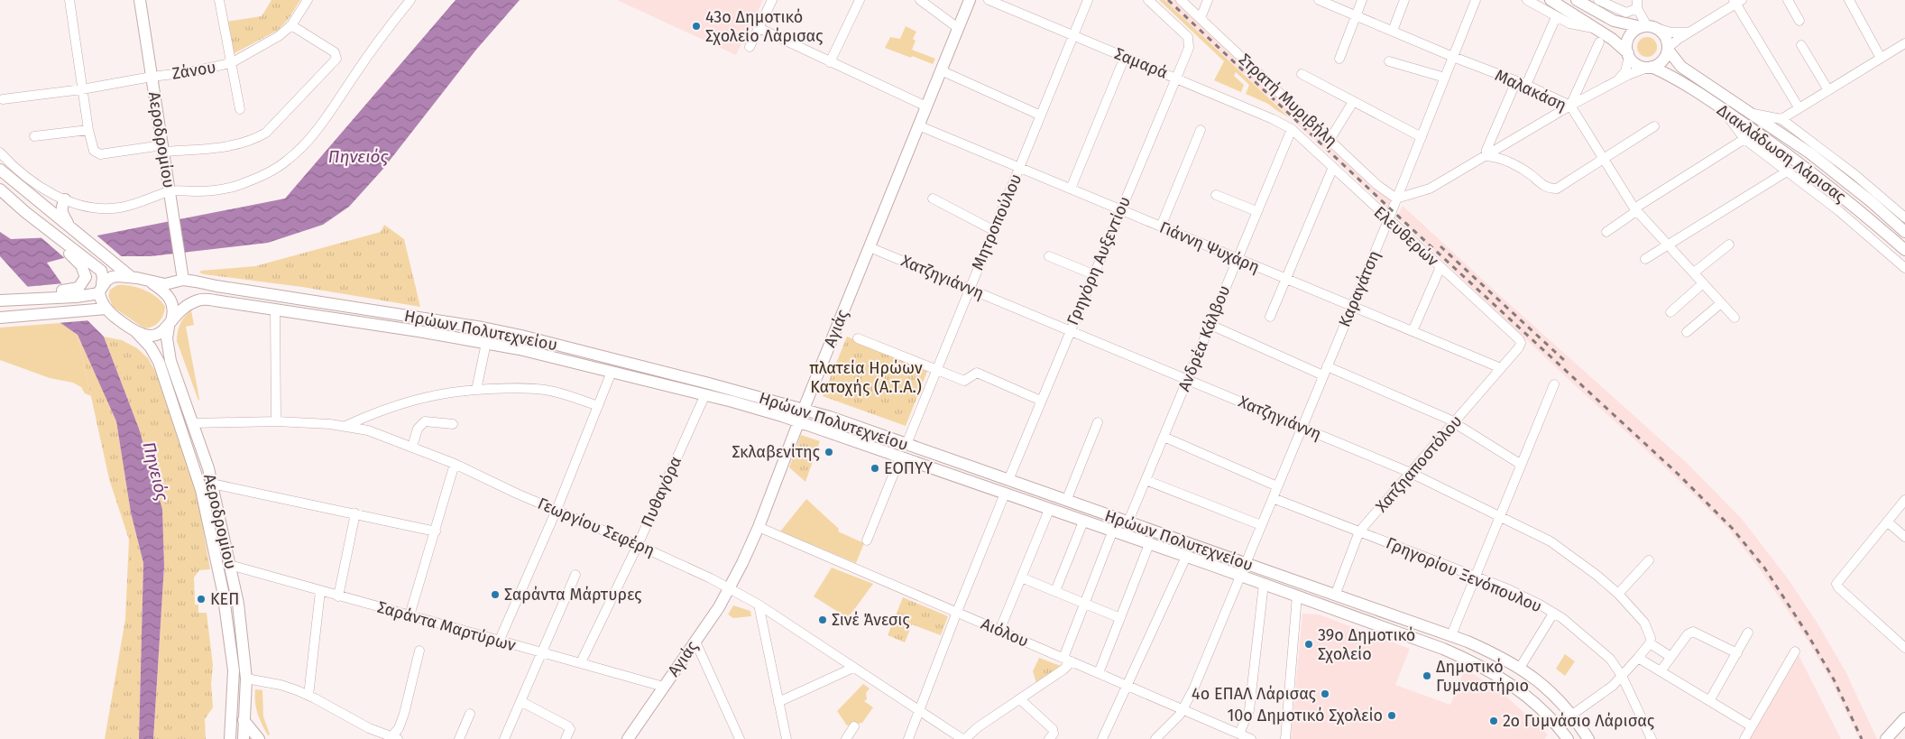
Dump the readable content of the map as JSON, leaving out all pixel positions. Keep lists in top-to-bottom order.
{
  "streets": {
    "main road": [
      "Αεροδρομίου",
      "Διακλάδωση Λάρισας",
      "Αγιάς",
      "Ηρώων Πολυτεχνείου"
    ],
    "street": [
      "Σαμαρά",
      "Ζάνου",
      "Μαλακάση",
      "Στρατή Μυριβήλη",
      "Μητροπούλου",
      "Ελευθερών",
      "Γιάννη Ψυχάρη",
      "Γρηγόρη Αυξεντίου",
      "Χατζηγιάννη",
      "Καραγάτση",
      "Ανδρέα Κάλβου",
      "Χατζηαποστόλου",
      "Πυθαγόρα",
      "Γεωργίου Σεφέρη",
      "Γρηγορίου Ξενόπουλου",
      "Σαράντα Μαρτύρων",
      "Αιόλου"
    ]
  },
  "crossings": [
    ["Σαμαρά", "Μητροπούλου"],
    ["Σαμαρά", "Ελευθερών"],
    ["Σαμαρά", "Γρηγόρη Αυξεντίου"],
    ["Σαμαρά", "Ανδρέα Κάλβου"],
    ["Ζάνου", "Αεροδρομίου"],
    ["Μαλακάση", "Καραγάτση"],
    ["Στρατή Μυριβήλη", "Καραγάτση"],
    ["Αεροδρομίου", "Ηρώων Πολυτεχνείου"],
    ["Αεροδρομίου", "Γεωργίου Σεφέρη"],
    ["Αεροδρομίου", "Σαράντα Μαρτύρων"],
    ["Μητροπούλου", "Γιάννη Ψυχάρη"],
    ["Μητροπούλου", "Χατζηγιάννη"],
    ["Μητροπούλου", "Ηρώων Πολυτεχνείου"],
    ["Ελευθερών", "Καραγάτση"],
    ["Ελευθερών", "Ανδρέα Κάλβου"],
    ["Ελευθερών", "Χατζηαποστόλου"],
    ["Γιάννη Ψυχάρη", "Γρηγόρη Αυξεντίου"],
    ["Γιάννη Ψυχάρη", "Καραγάτση"],
    ["Γιάννη Ψυχάρη", "Αγιάς"],
    ["Γιάννη Ψυχάρη", "Ανδρέα Κάλβου"],
    ["Γιάννη Ψυχάρη", "Χατζηαποστόλου"],
    ["Γρηγόρη Αυξεντίου", "Χατζηγιάννη"],
    ["Γρηγόρη Αυξεντίου", "Ηρώων Πολυτεχνείου"],
    ["Χατζηγιάννη", "Καραγάτση"],
    ["Χατζηγιάννη", "Αγιάς"],
    ["Χατζηγιάννη", "Ανδρέα Κάλβου"],
    ["Χατζηγιάννη", "Χατζηαποστόλου"],
    ["Καραγάτση", "Ηρώων Πολυτεχνείου"],
    ["Καραγάτση", "Γρηγορίου Ξενόπουλου"],
    ["Καραγάτση", "Αιόλου"],
    ["Αγιάς", "Ηρώων Πολυτεχνείου"],
    ["Αγιάς", "Γεωργίου Σεφέρη"],
    ["Αγιάς", "Σαράντα Μαρτύρων"],
    ["Αγιάς", "Αιόλου"],
    ["Ηρώων Πολυτεχνείου", "Ανδρέα Κάλβου"],
    ["Ηρώων Πολυτεχνείου", "Χατζηαποστόλου"],
    ["Ηρώων Πολυτεχνείου", "Πυθαγόρα"],
    ["Χατζηαποστόλου", "Γρηγορίου Ξενόπουλου"],
    ["Πυθαγόρα", "Γεωργίου Σεφέρη"],
    ["Πυθαγόρα", "Σαράντα Μαρτύρων"]
  ],
  "water": ["Πηνειός"],
  "parks": ["πλατεία Ηρώων Κατοχής (Α.Τ.Α.)"],
  "places": [
    "43ο Δημοτικό Σχολείο Λάρισας",
    "Σκλαβενίτης",
    "ΕΟΠΥΥ",
    "Σαράντα Μάρτυρες",
    "ΚΕΠ",
    "Σινέ Άνεσις",
    "39ο Δημοτικό Σχολείο",
    "Δημοτικό Γυμναστήριο",
    "4ο ΕΠΑΛ Λάρισας",
    "10ο Δημοτικό Σχολείο",
    "2ο Γυμνάσιο Λάρισας"
  ]
}
